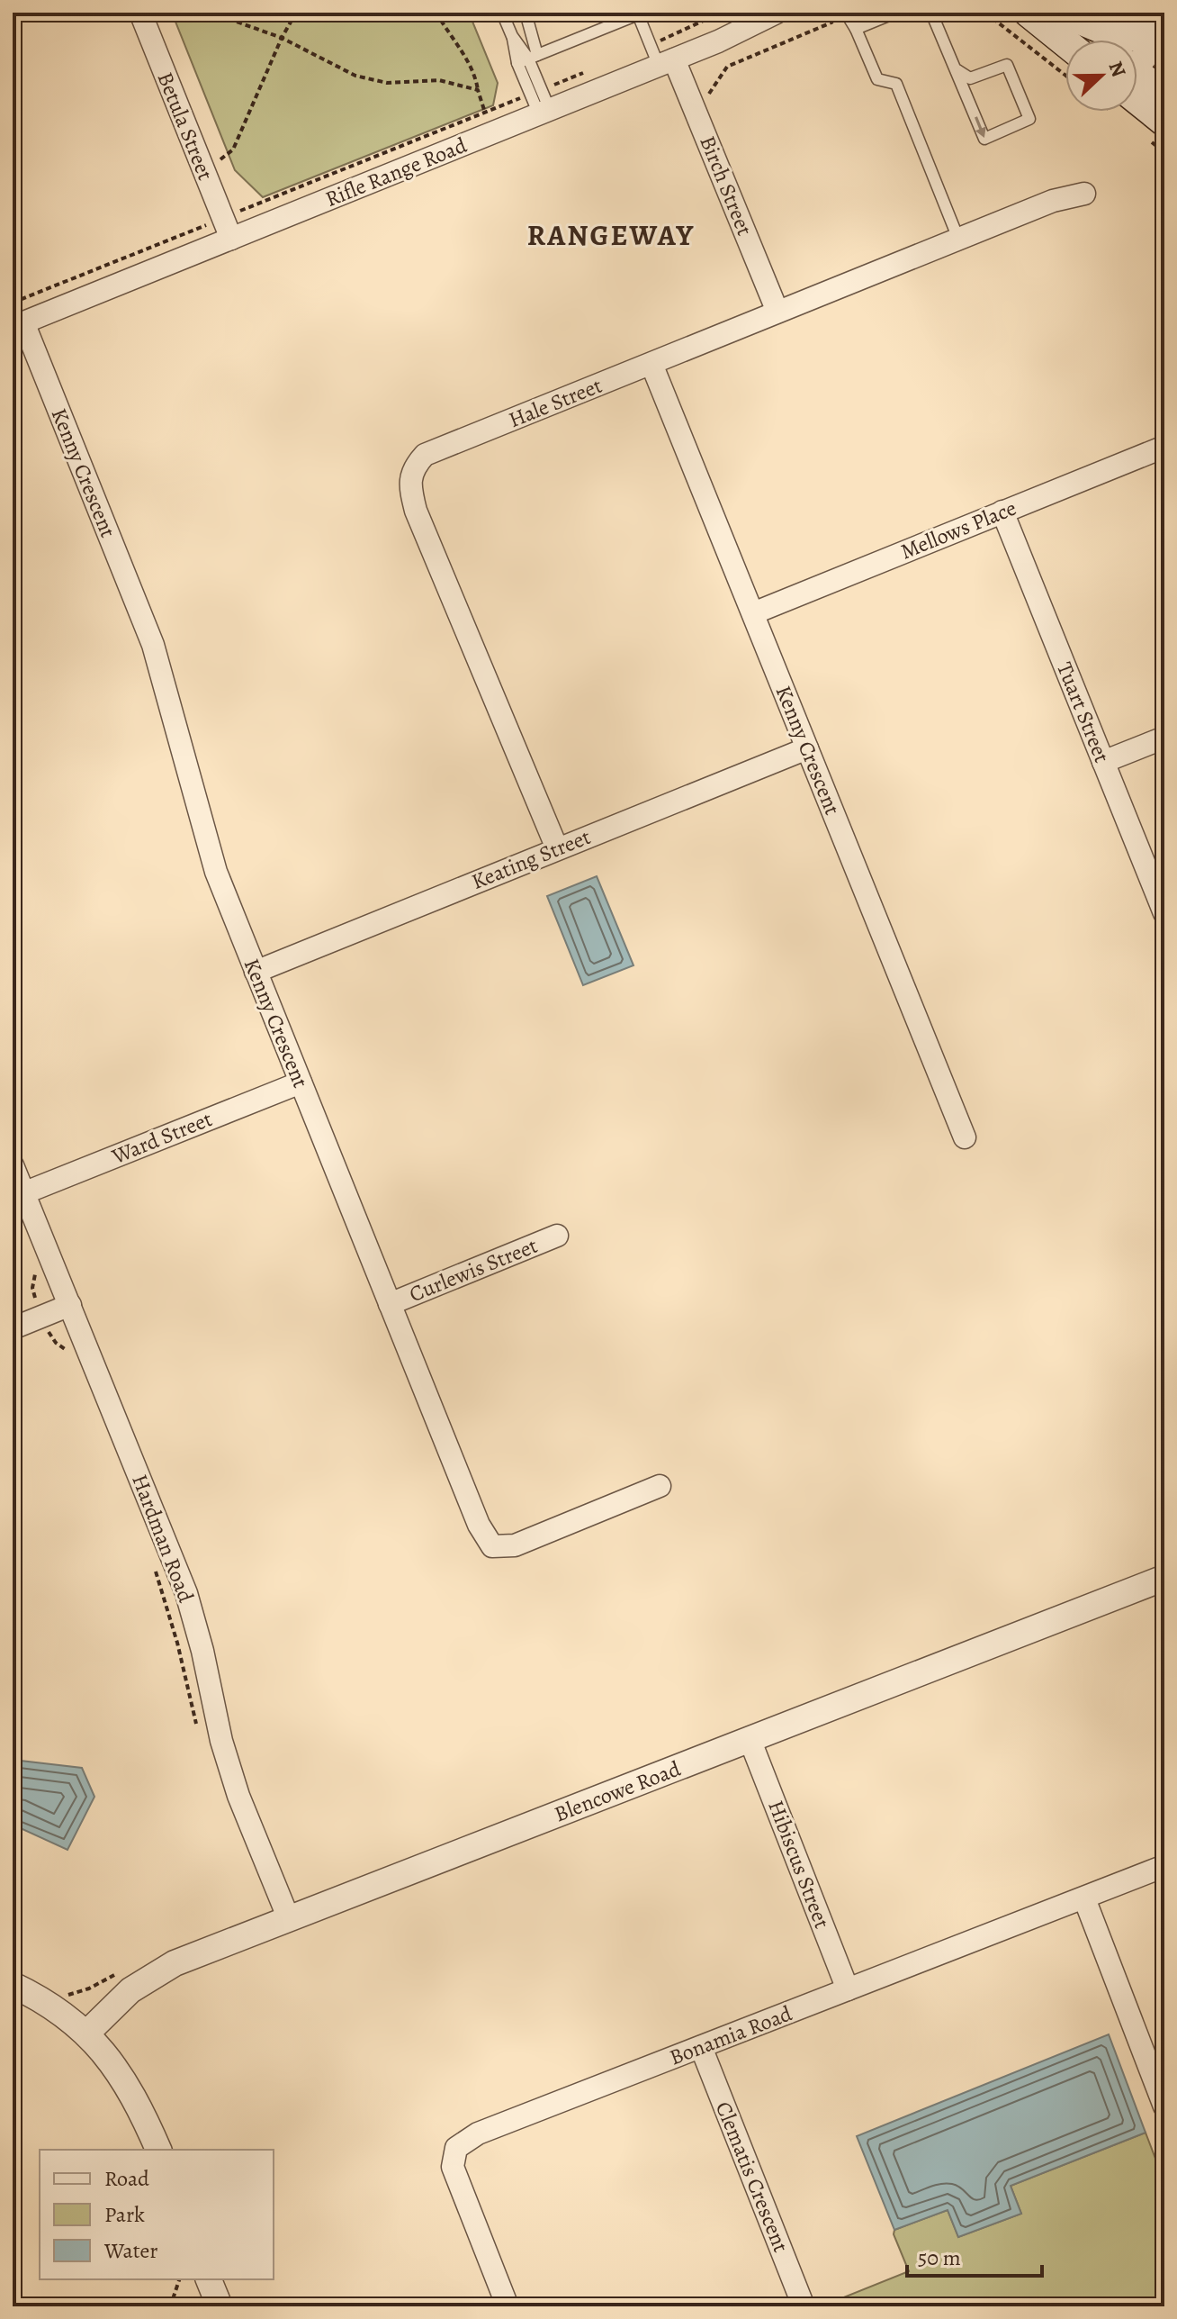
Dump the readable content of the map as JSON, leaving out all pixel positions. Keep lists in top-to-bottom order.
{
  "streets": {
    "street": [
      "Betula Street",
      "Rifle Range Road",
      "Birch Street",
      "Hale Street",
      "Kenny Crescent",
      "Mellows Place",
      "Tuart Street",
      "Keating Street",
      "Ward Street",
      "Curlewis Street",
      "Hardman Road",
      "Blencowe Road",
      "Hibiscus Street",
      "Bonamia Road",
      "Clematis Crescent"
    ]
  },
  "crossings": [
    ["Betula Street", "Rifle Range Road"],
    ["Rifle Range Road", "Birch Street"],
    ["Rifle Range Road", "Kenny Crescent"],
    ["Birch Street", "Hale Street"],
    ["Hale Street", "Kenny Crescent"],
    ["Hale Street", "Keating Street"],
    ["Kenny Crescent", "Mellows Place"],
    ["Kenny Crescent", "Keating Street"],
    ["Kenny Crescent", "Ward Street"],
    ["Kenny Crescent", "Curlewis Street"],
    ["Mellows Place", "Tuart Street"],
    ["Ward Street", "Hardman Road"],
    ["Hardman Road", "Blencowe Road"],
    ["Blencowe Road", "Hibiscus Street"],
    ["Hibiscus Street", "Bonamia Road"],
    ["Bonamia Road", "Clematis Crescent"]
  ],
  "districts": ["RANGEWAY"],
  "legend": ["Road", "Park", "Water"],
  "scale_bar": "50 m",
  "north": "right"
}
